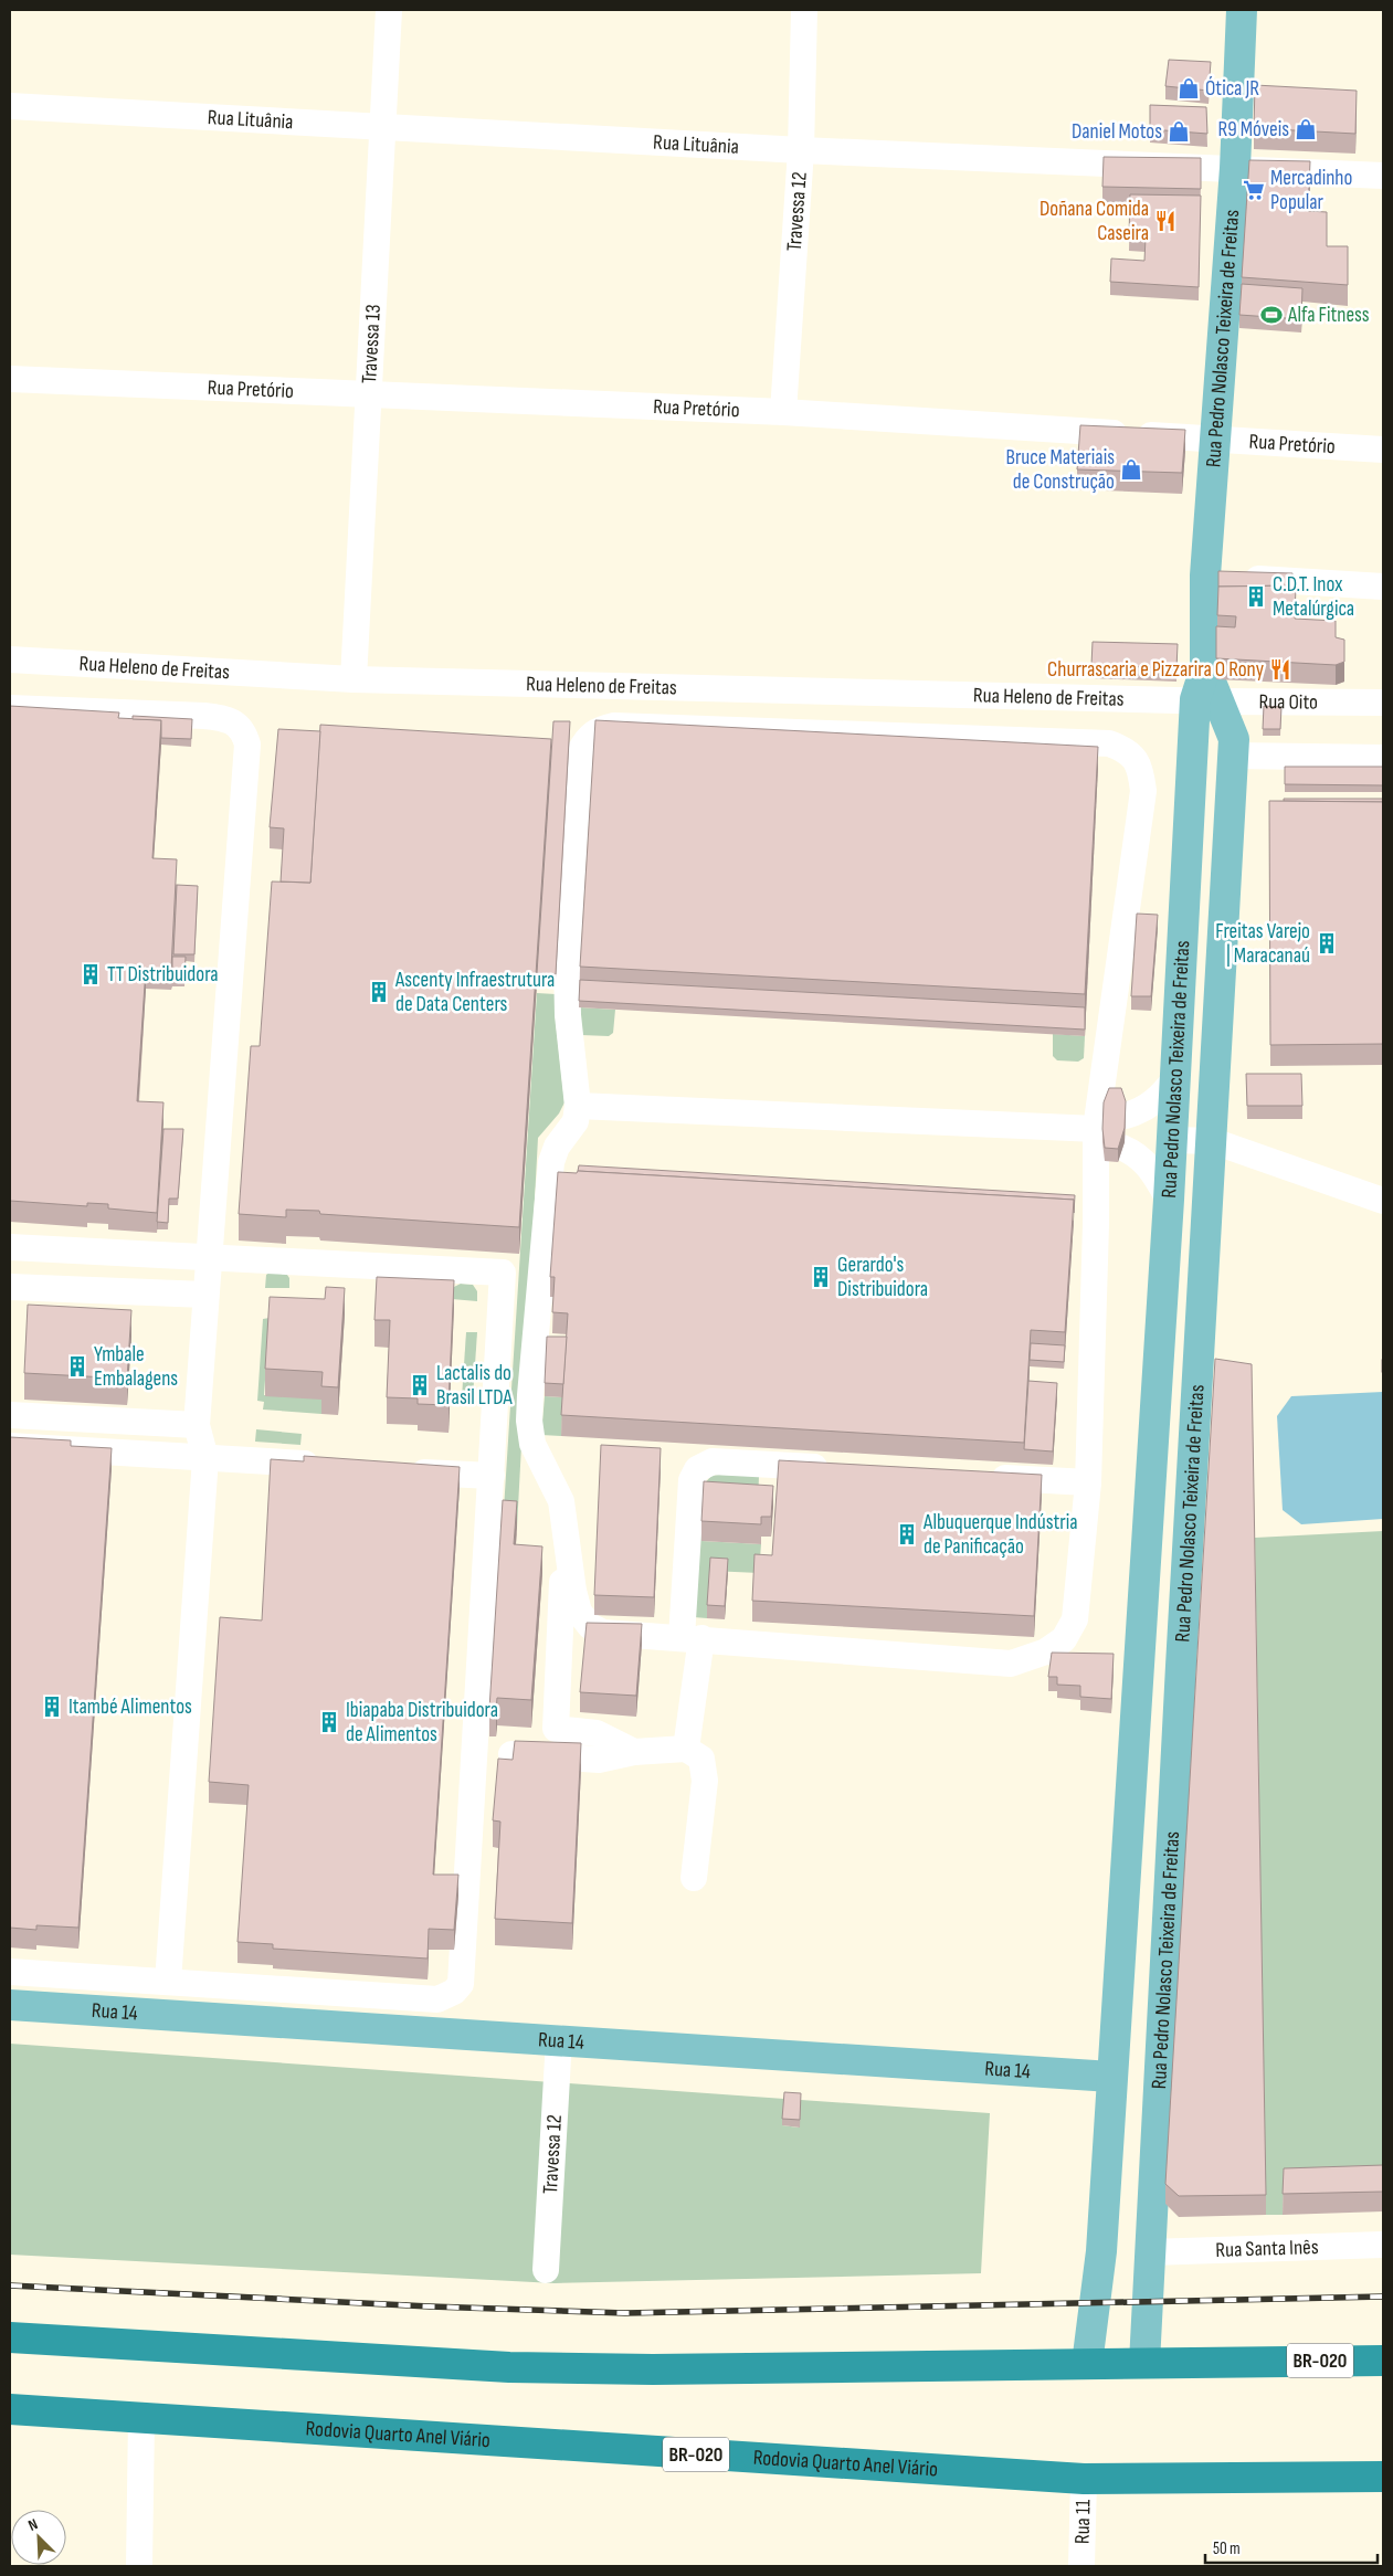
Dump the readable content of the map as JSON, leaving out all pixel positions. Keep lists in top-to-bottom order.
{
  "streets": {
    "highway": ["BR-020", "Rodovia Quarto Anel Viário"],
    "main road": ["Rua Pedro Nolasco Teixeira de Freitas", "Rua 14"],
    "street": [
      "Rua Lituânia",
      "Travessa 12",
      "Travessa 13",
      "Rua Pretório",
      "Rua Heleno de Freitas",
      "Rua Oito",
      "Rua Santa Inês",
      "Rua 11"
    ]
  },
  "crossings": [
    ["Rua Lituânia", "Travessa 12"],
    ["Rua Lituânia", "Rua Pedro Nolasco Teixeira de Freitas"],
    ["Rua Lituânia", "Travessa 13"],
    ["Travessa 12", "Rua Pretório"],
    ["Travessa 12", "Rua 14"],
    ["Rua Pedro Nolasco Teixeira de Freitas", "Rua Pretório"],
    ["Rua Pedro Nolasco Teixeira de Freitas", "Rua Heleno de Freitas"],
    ["Rua Pedro Nolasco Teixeira de Freitas", "Rua Oito"],
    ["Rua Pedro Nolasco Teixeira de Freitas", "Rua 14"],
    ["Rua Pedro Nolasco Teixeira de Freitas", "Rua Santa Inês"],
    ["Rua Pedro Nolasco Teixeira de Freitas", "BR-020"],
    ["Travessa 13", "Rua Pretório"],
    ["Travessa 13", "Rua Heleno de Freitas"],
    ["Rua Heleno de Freitas", "Rua Oito"],
    ["Rodovia Quarto Anel Viário", "Rua 11"]
  ],
  "places": {
    "shop": [
      "Ótica JR",
      "R9 Móveis",
      "Daniel Motos",
      "Bruce Materiais de Construção"
    ],
    "supermarket": ["Mercadinho Popular"],
    "restaurant": ["Doñana Comida Caseira", "Churrascaria e Pizzarira O Rony"],
    "sports": ["Alfa Fitness"],
    "building": [
      "C.D.T. Inox Metalúrgica",
      "Freitas Varejo | Maracanaú",
      "TT Distribuidora",
      "Ascenty Infraestrutura de Data Centers",
      "Gerardo's Distribuidora",
      "Ymbale Embalagens",
      "Lactalis do Brasil LTDA",
      "Albuquerque Indústria de Panificação",
      "Itambé Alimentos",
      "Ibiapaba Distribuidora de Alimentos"
    ]
  },
  "scale_bar": "50 m",
  "north": "top left"
}
